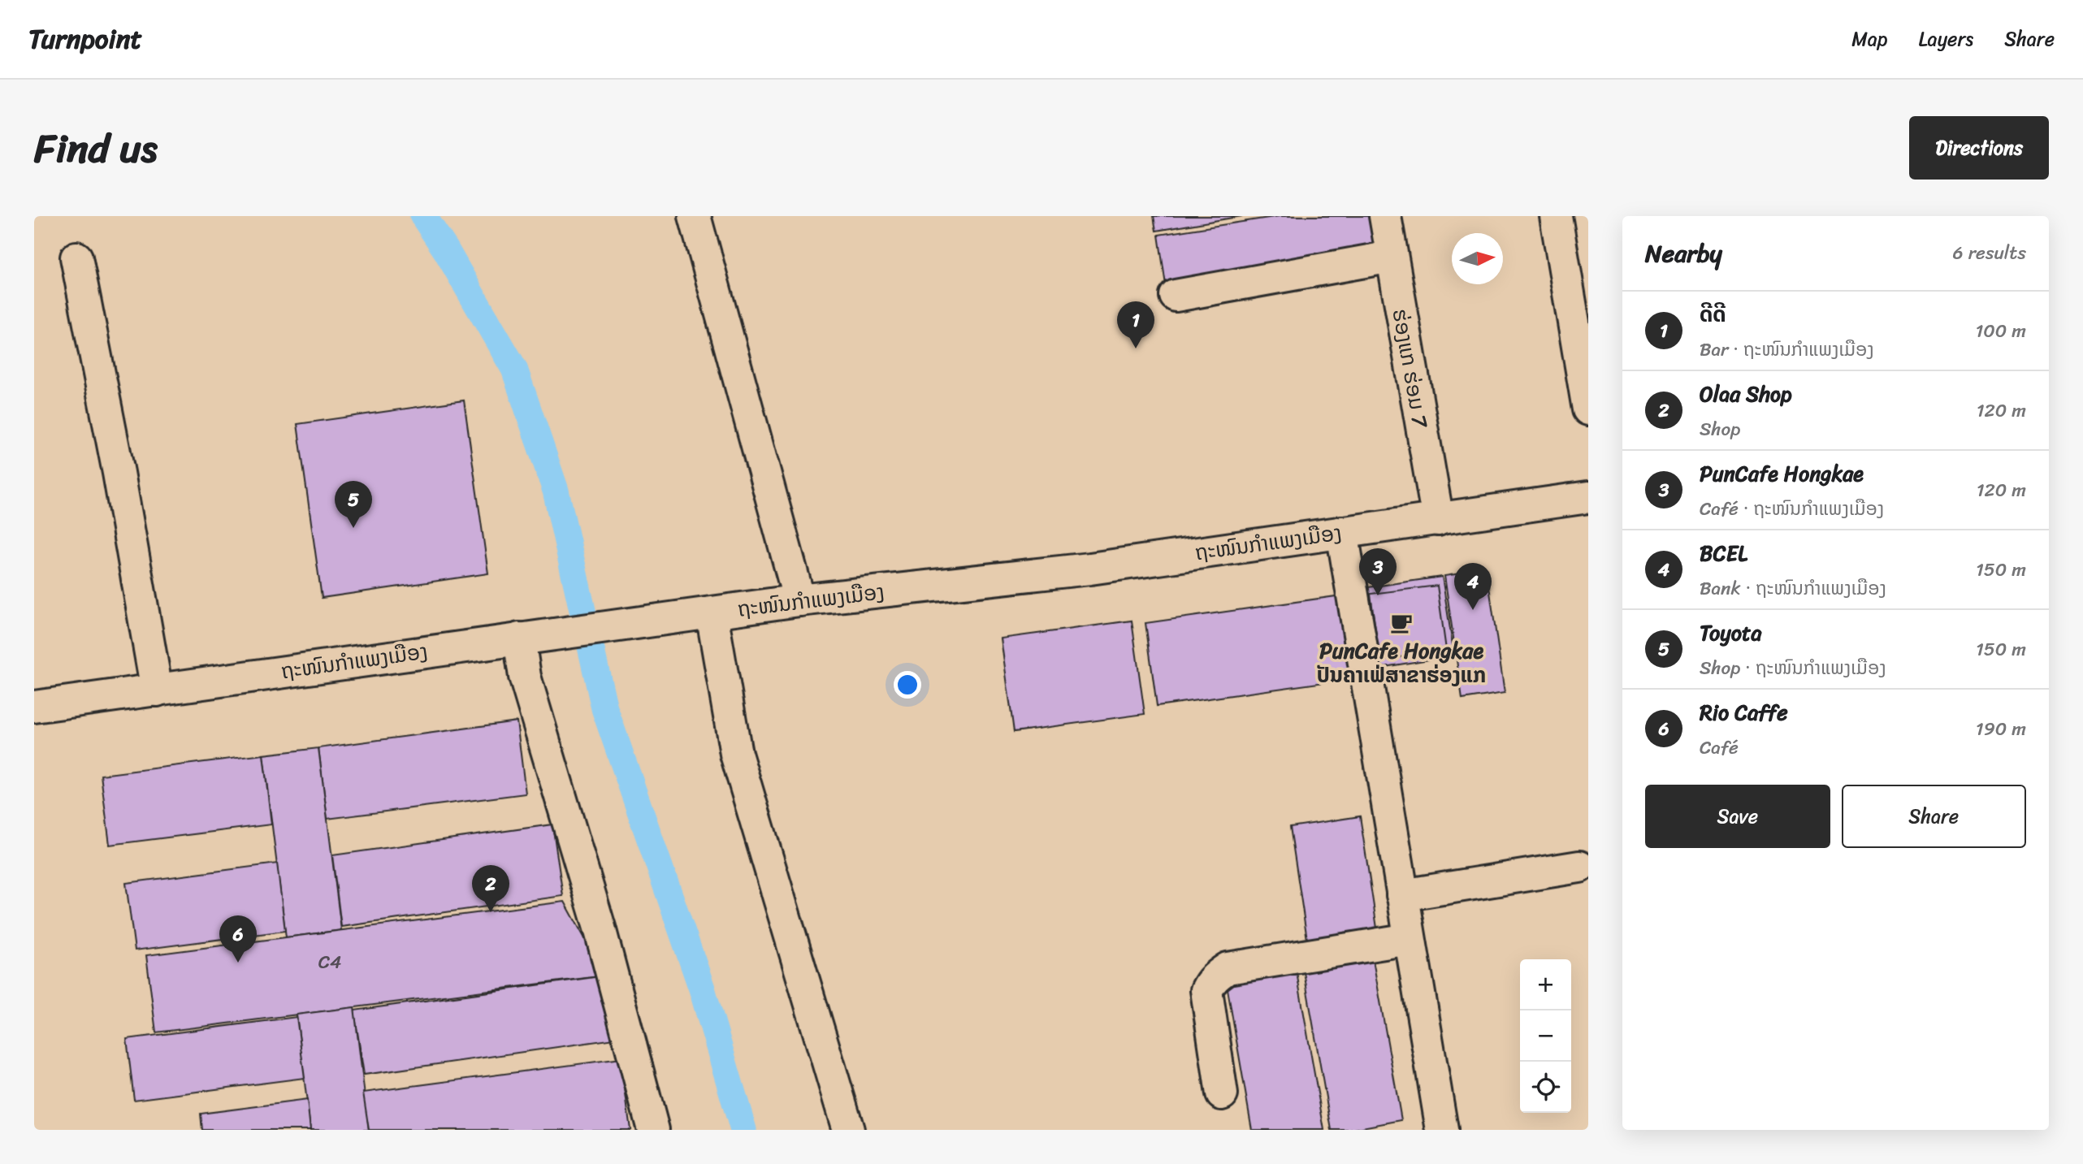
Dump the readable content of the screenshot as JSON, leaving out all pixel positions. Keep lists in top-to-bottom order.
{
  "streets": {
    "main road": ["ຮ່ອງແກ ຮ່ອມ 7", "ຖະໜົນກຳແພງເມືອງ"]
  },
  "crossings": [
    ["ຮ່ອງແກ ຮ່ອມ 7", "ຖະໜົນກຳແພງເມືອງ"]
  ],
  "places": {
    "cafe": ["PunCafe Hongkae ປັນຄາເຟ່ສາຂາຮ່ອງແກ"]
  },
  "house_numbers": ["C4"],
  "north": "right",
  "page": {
    "header": "Turnpoint",
    "nav": ["Map", "Layers", "Share"],
    "title": "Find us",
    "buttons": [
      "Directions",
      ["Save", "Share"]
    ],
    "heading": ["Nearby", "6 results"],
    "list": [
      {
        "mark": "1",
        "name": "ດີດີ",
        "note": "Bar · ຖະໜົນກຳແພງເມືອງ",
        "value": "100 m"
      },
      {
        "mark": "2",
        "name": "Olaa Shop",
        "note": "Shop",
        "value": "120 m"
      },
      {
        "mark": "3",
        "name": "PunCafe Hongkae",
        "note": "Café · ຖະໜົນກຳແພງເມືອງ",
        "value": "120 m"
      },
      {
        "mark": "4",
        "name": "BCEL",
        "note": "Bank · ຖະໜົນກຳແພງເມືອງ",
        "value": "150 m"
      },
      {
        "mark": "5",
        "name": "Toyota",
        "note": "Shop · ຖະໜົນກຳແພງເມືອງ",
        "value": "150 m"
      },
      {
        "mark": "6",
        "name": "Rio Caffe",
        "note": "Café",
        "value": "190 m"
      }
    ],
    "pins": [
      "1",
      "5",
      "3",
      "4",
      "2",
      "6"
    ],
    "map_buttons": ["+", "−"]
  }
}
